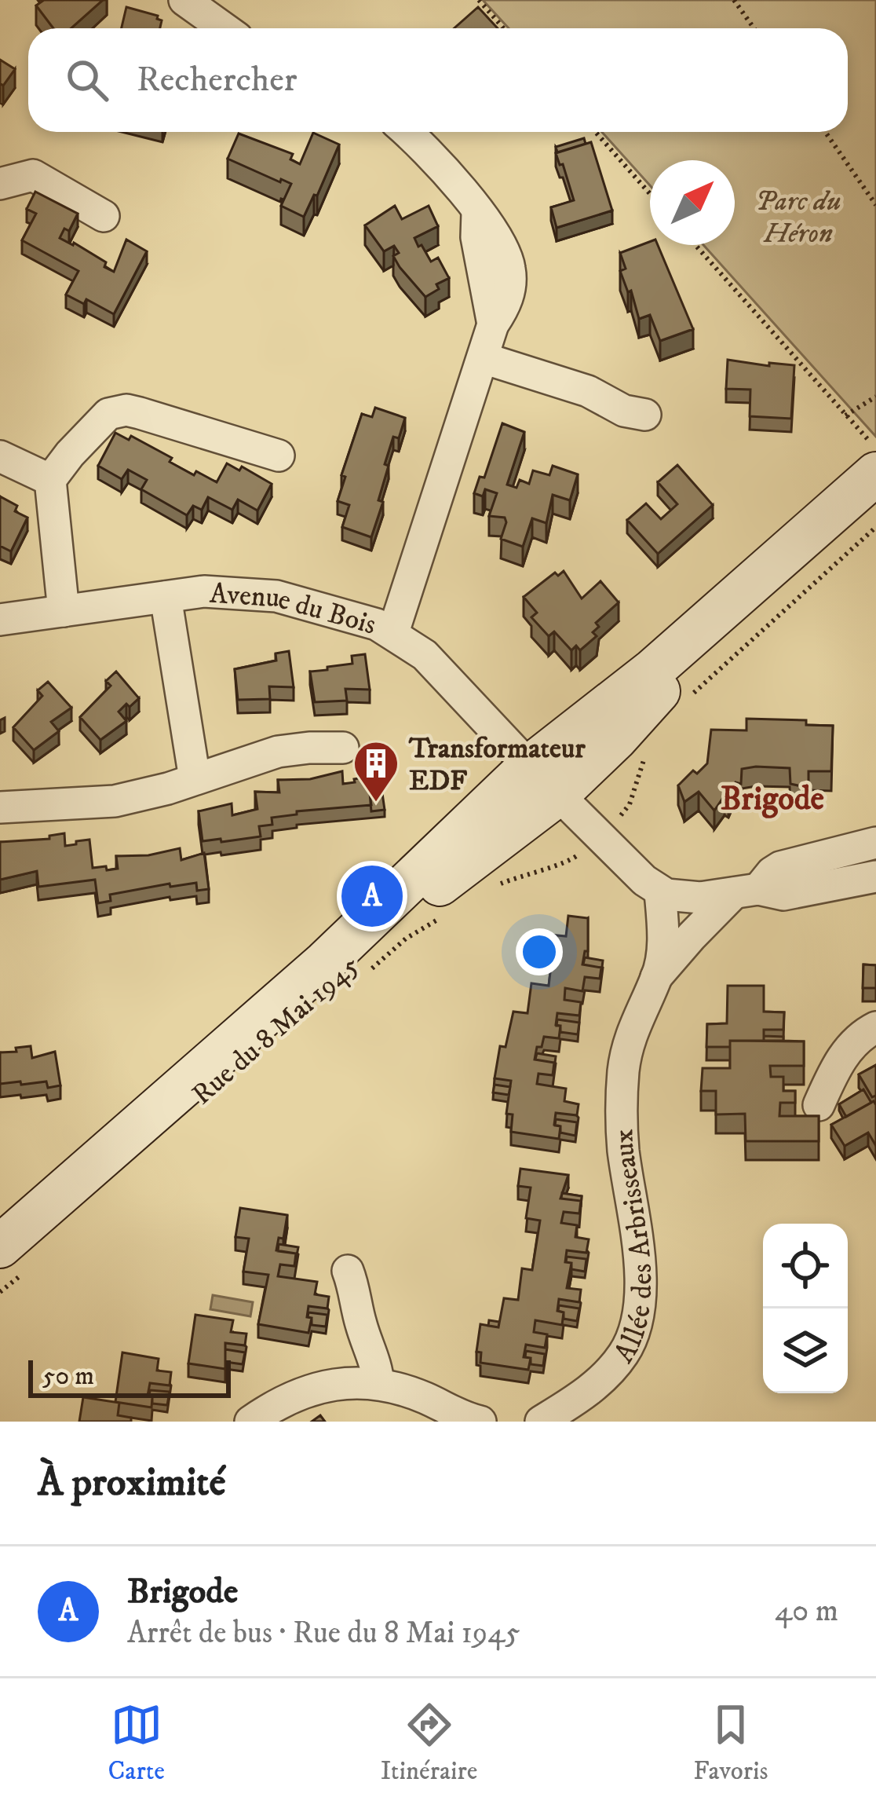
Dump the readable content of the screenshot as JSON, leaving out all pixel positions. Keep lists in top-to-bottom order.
{
  "streets": {
    "main road": ["Rue du 8 Mai 1945"],
    "street": ["Avenue du Bois", "Allée des Arbrisseaux"]
  },
  "crossings": [
    ["Avenue du Bois", "Rue du 8 Mai 1945"],
    ["Avenue du Bois", "Allée des Arbrisseaux"]
  ],
  "districts": ["Brigode"],
  "parks": ["Parc du Héron"],
  "places": {
    "building": ["Transformateur EDF"]
  },
  "scale_bar": "50 m",
  "north": "top right",
  "page": {
    "search": "Rechercher",
    "pins": "A",
    "scale": "50 m",
    "heading": "À proximité",
    "list": [
      {
        "mark": "A",
        "name": "Brigode",
        "note": "Arrêt de bus · Rue du 8 Mai 1945",
        "value": "40 m"
      }
    ],
    "nav": ["Carte", "Itinéraire", "Favoris"]
  }
}
